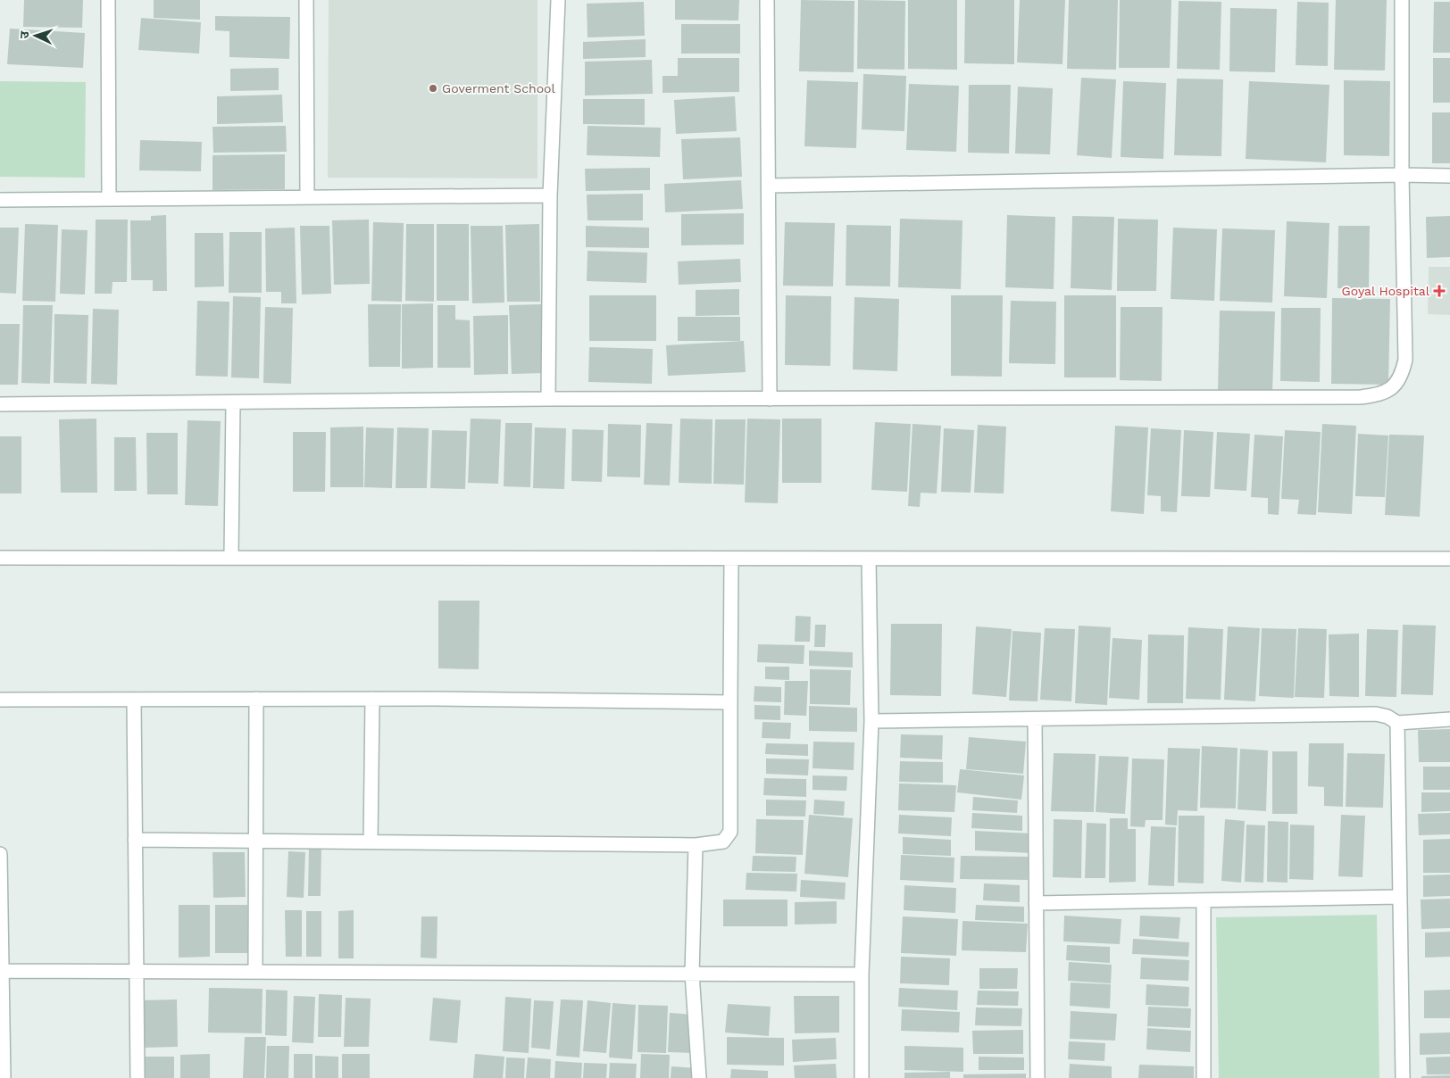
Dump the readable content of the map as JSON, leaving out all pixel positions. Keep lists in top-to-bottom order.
{
  "places": {
    "other": ["Goverment School"],
    "health": ["Goyal Hospital"]
  },
  "north": "left"
}
